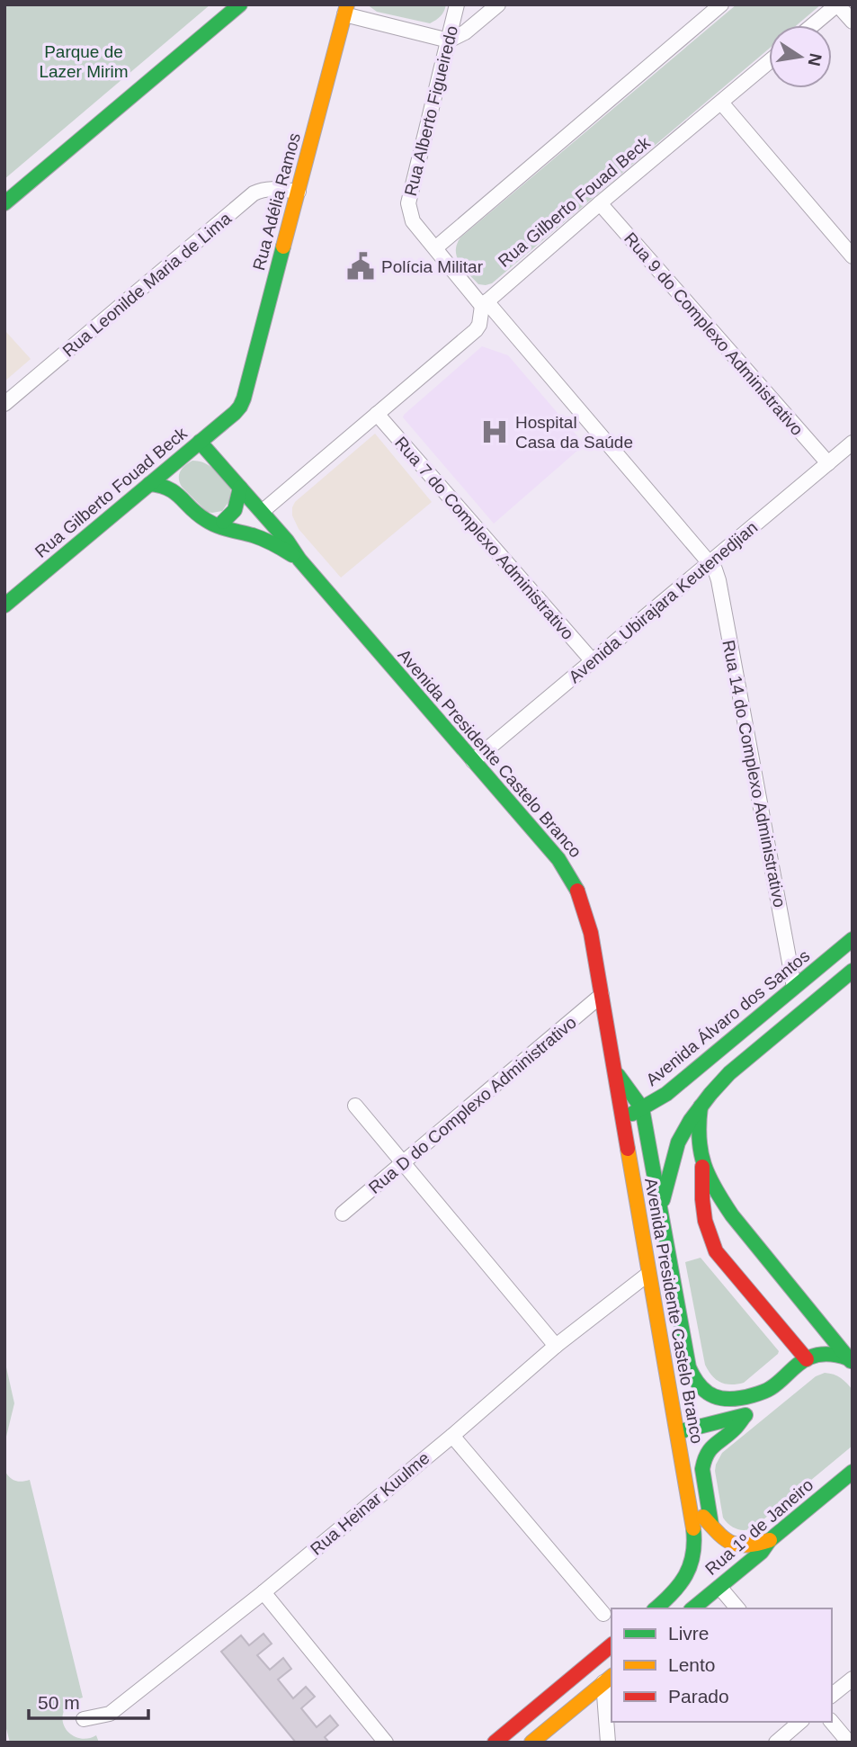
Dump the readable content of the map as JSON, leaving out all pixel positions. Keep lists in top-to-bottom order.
{
  "streets": {
    "street": [
      "Rua Alberto Figueiredo",
      "Rua Adélia Ramos",
      "Rua Gilberto Fouad Beck",
      "Rua Leonilde Maria de Lima",
      "Rua 9 do Complexo Administrativo",
      "Rua 7 do Complexo Administrativo",
      "Avenida Ubirajara Keutenedjian",
      "Avenida Presidente Castelo Branco",
      "Rua 14 do Complexo Administrativo",
      "Avenida Álvaro dos Santos",
      "Rua D do Complexo Administrativo",
      "Rua Heinar Kuulme",
      "Rua 1º de Janeiro"
    ]
  },
  "crossings": [
    ["Rua Alberto Figueiredo", "Rua Gilberto Fouad Beck"],
    ["Rua Alberto Figueiredo", "Rua 14 do Complexo Administrativo"],
    ["Rua Adélia Ramos", "Rua Gilberto Fouad Beck"],
    ["Rua Adélia Ramos", "Rua Leonilde Maria de Lima"],
    ["Rua Gilberto Fouad Beck", "Rua 9 do Complexo Administrativo"],
    ["Rua Gilberto Fouad Beck", "Rua 7 do Complexo Administrativo"],
    ["Rua Gilberto Fouad Beck", "Avenida Presidente Castelo Branco"],
    ["Rua Gilberto Fouad Beck", "Rua 14 do Complexo Administrativo"],
    ["Rua 9 do Complexo Administrativo", "Avenida Ubirajara Keutenedjian"],
    ["Rua 7 do Complexo Administrativo", "Avenida Ubirajara Keutenedjian"],
    ["Avenida Ubirajara Keutenedjian", "Avenida Presidente Castelo Branco"],
    ["Avenida Ubirajara Keutenedjian", "Rua 14 do Complexo Administrativo"],
    ["Avenida Presidente Castelo Branco", "Avenida Álvaro dos Santos"],
    ["Avenida Presidente Castelo Branco", "Rua D do Complexo Administrativo"],
    ["Avenida Presidente Castelo Branco", "Rua Heinar Kuulme"],
    ["Avenida Presidente Castelo Branco", "Rua 1º de Janeiro"],
    ["Rua 14 do Complexo Administrativo", "Avenida Álvaro dos Santos"]
  ],
  "parks": ["Parque de Lazer Mirim"],
  "places": {
    "public building": ["Polícia Militar"],
    "hospital": ["Hospital Casa da Saúde"]
  },
  "legend": ["Livre", "Lento", "Parado"],
  "scale_bar": "50 m",
  "north": "right"
}
